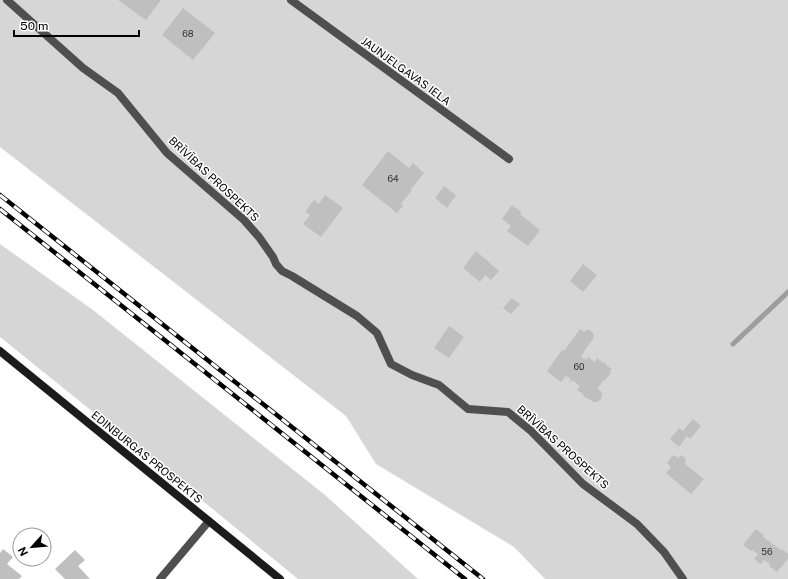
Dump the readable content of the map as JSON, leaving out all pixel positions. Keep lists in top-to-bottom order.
{
  "streets": {
    "street": ["JAUNJELGAVAS IELA", "BRĪVĪBAS PROSPEKTS", "EDINBURGAS PROSPEKTS"]
  },
  "house_numbers": [
    "68",
    "64",
    "60",
    "56"
  ],
  "scale_bar": "50 m",
  "north": "bottom left"
}
